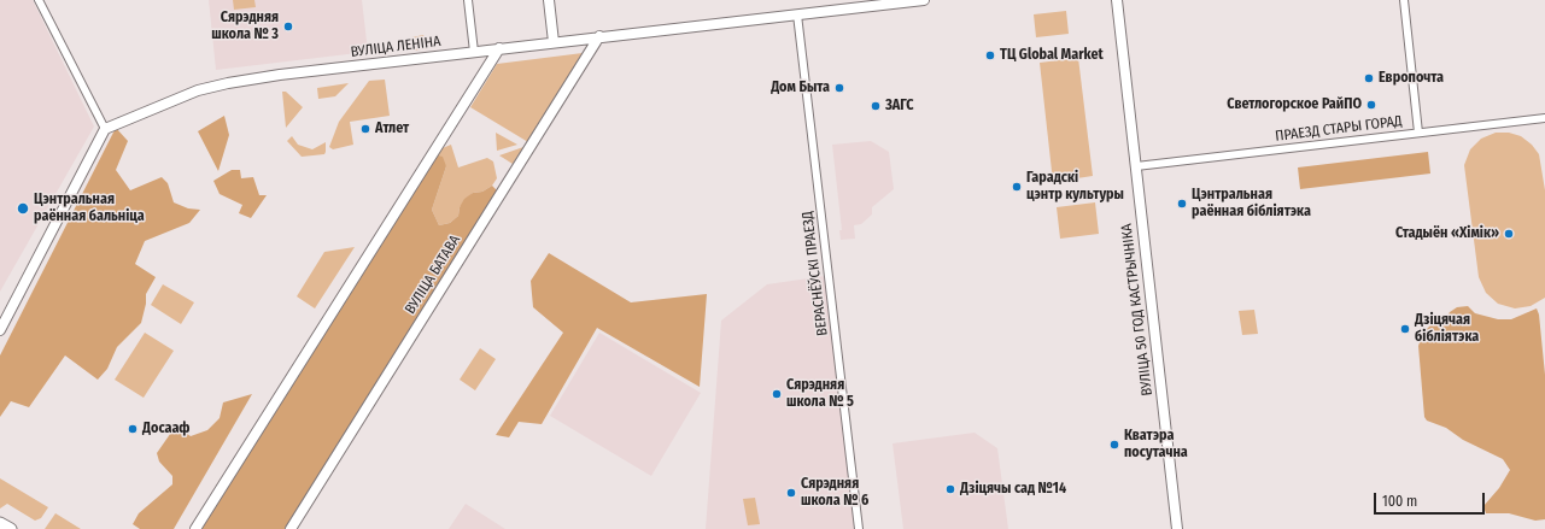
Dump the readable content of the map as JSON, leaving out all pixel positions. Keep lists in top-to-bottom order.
{
  "streets": {
    "street": [
      "ВУЛІЦА ЛЕНІНА",
      "ПРАЕЗД СТАРЫ ГОРАД",
      "ВЕРАСНЁЎСКІ ПРАЕЗД",
      "ВУЛІЦА БАТАВА",
      "ВУЛІЦА 50 ГОД КАСТРЫЧНІКА"
    ]
  },
  "crossings": [
    ["ВУЛІЦА ЛЕНІНА", "ВЕРАСНЁЎСКІ ПРАЕЗД"],
    ["ВУЛІЦА ЛЕНІНА", "ВУЛІЦА БАТАВА"],
    ["ПРАЕЗД СТАРЫ ГОРАД", "ВУЛІЦА 50 ГОД КАСТРЫЧНІКА"]
  ],
  "places": [
    "Сярэдняя школа № 3",
    "ТЦ Global Market",
    "Европочта",
    "Дом Быта",
    "Светлогорское РайПО",
    "ЗАГС",
    "Атлет",
    "Гарадскі цэнтр культуры",
    "Цэнтральная раённая бібліятэка",
    "Цэнтральная раённая бальніца",
    "Стадыён «Хімік»",
    "Дзіцячая бібліятэка",
    "Сярэдняя школа № 5",
    "Досааф",
    "Кватэра посутачна",
    "Дзіцячы сад №14",
    "Сярэдняя школа № 6"
  ],
  "scale_bar": "100 m"
}
